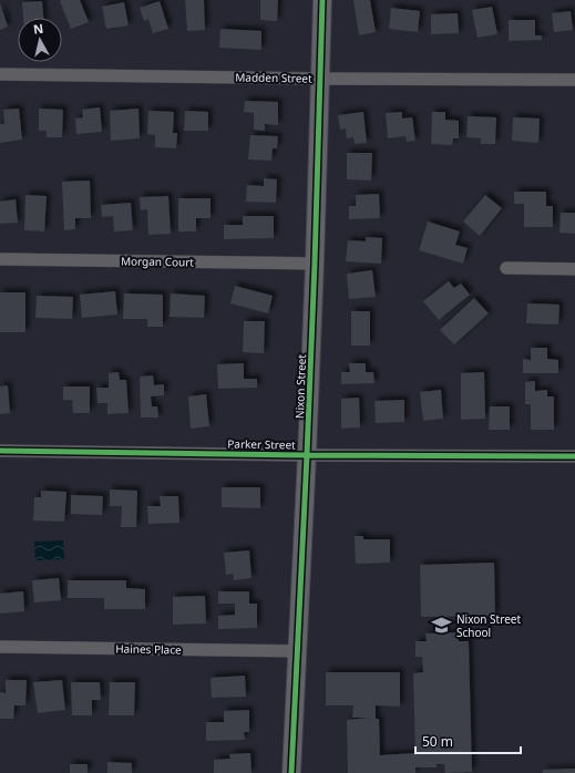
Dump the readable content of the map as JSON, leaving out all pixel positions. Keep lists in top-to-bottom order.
{
  "streets": {
    "street": [
      "Madden Street",
      "Morgan Court",
      "Nixon Street",
      "Parker Street",
      "Haines Place"
    ]
  },
  "crossings": [
    ["Madden Street", "Nixon Street"],
    ["Morgan Court", "Nixon Street"],
    ["Nixon Street", "Parker Street"],
    ["Nixon Street", "Haines Place"]
  ],
  "places": {
    "school or university": ["Nixon Street School"]
  },
  "scale_bar": "50 m",
  "north": "top"
}
